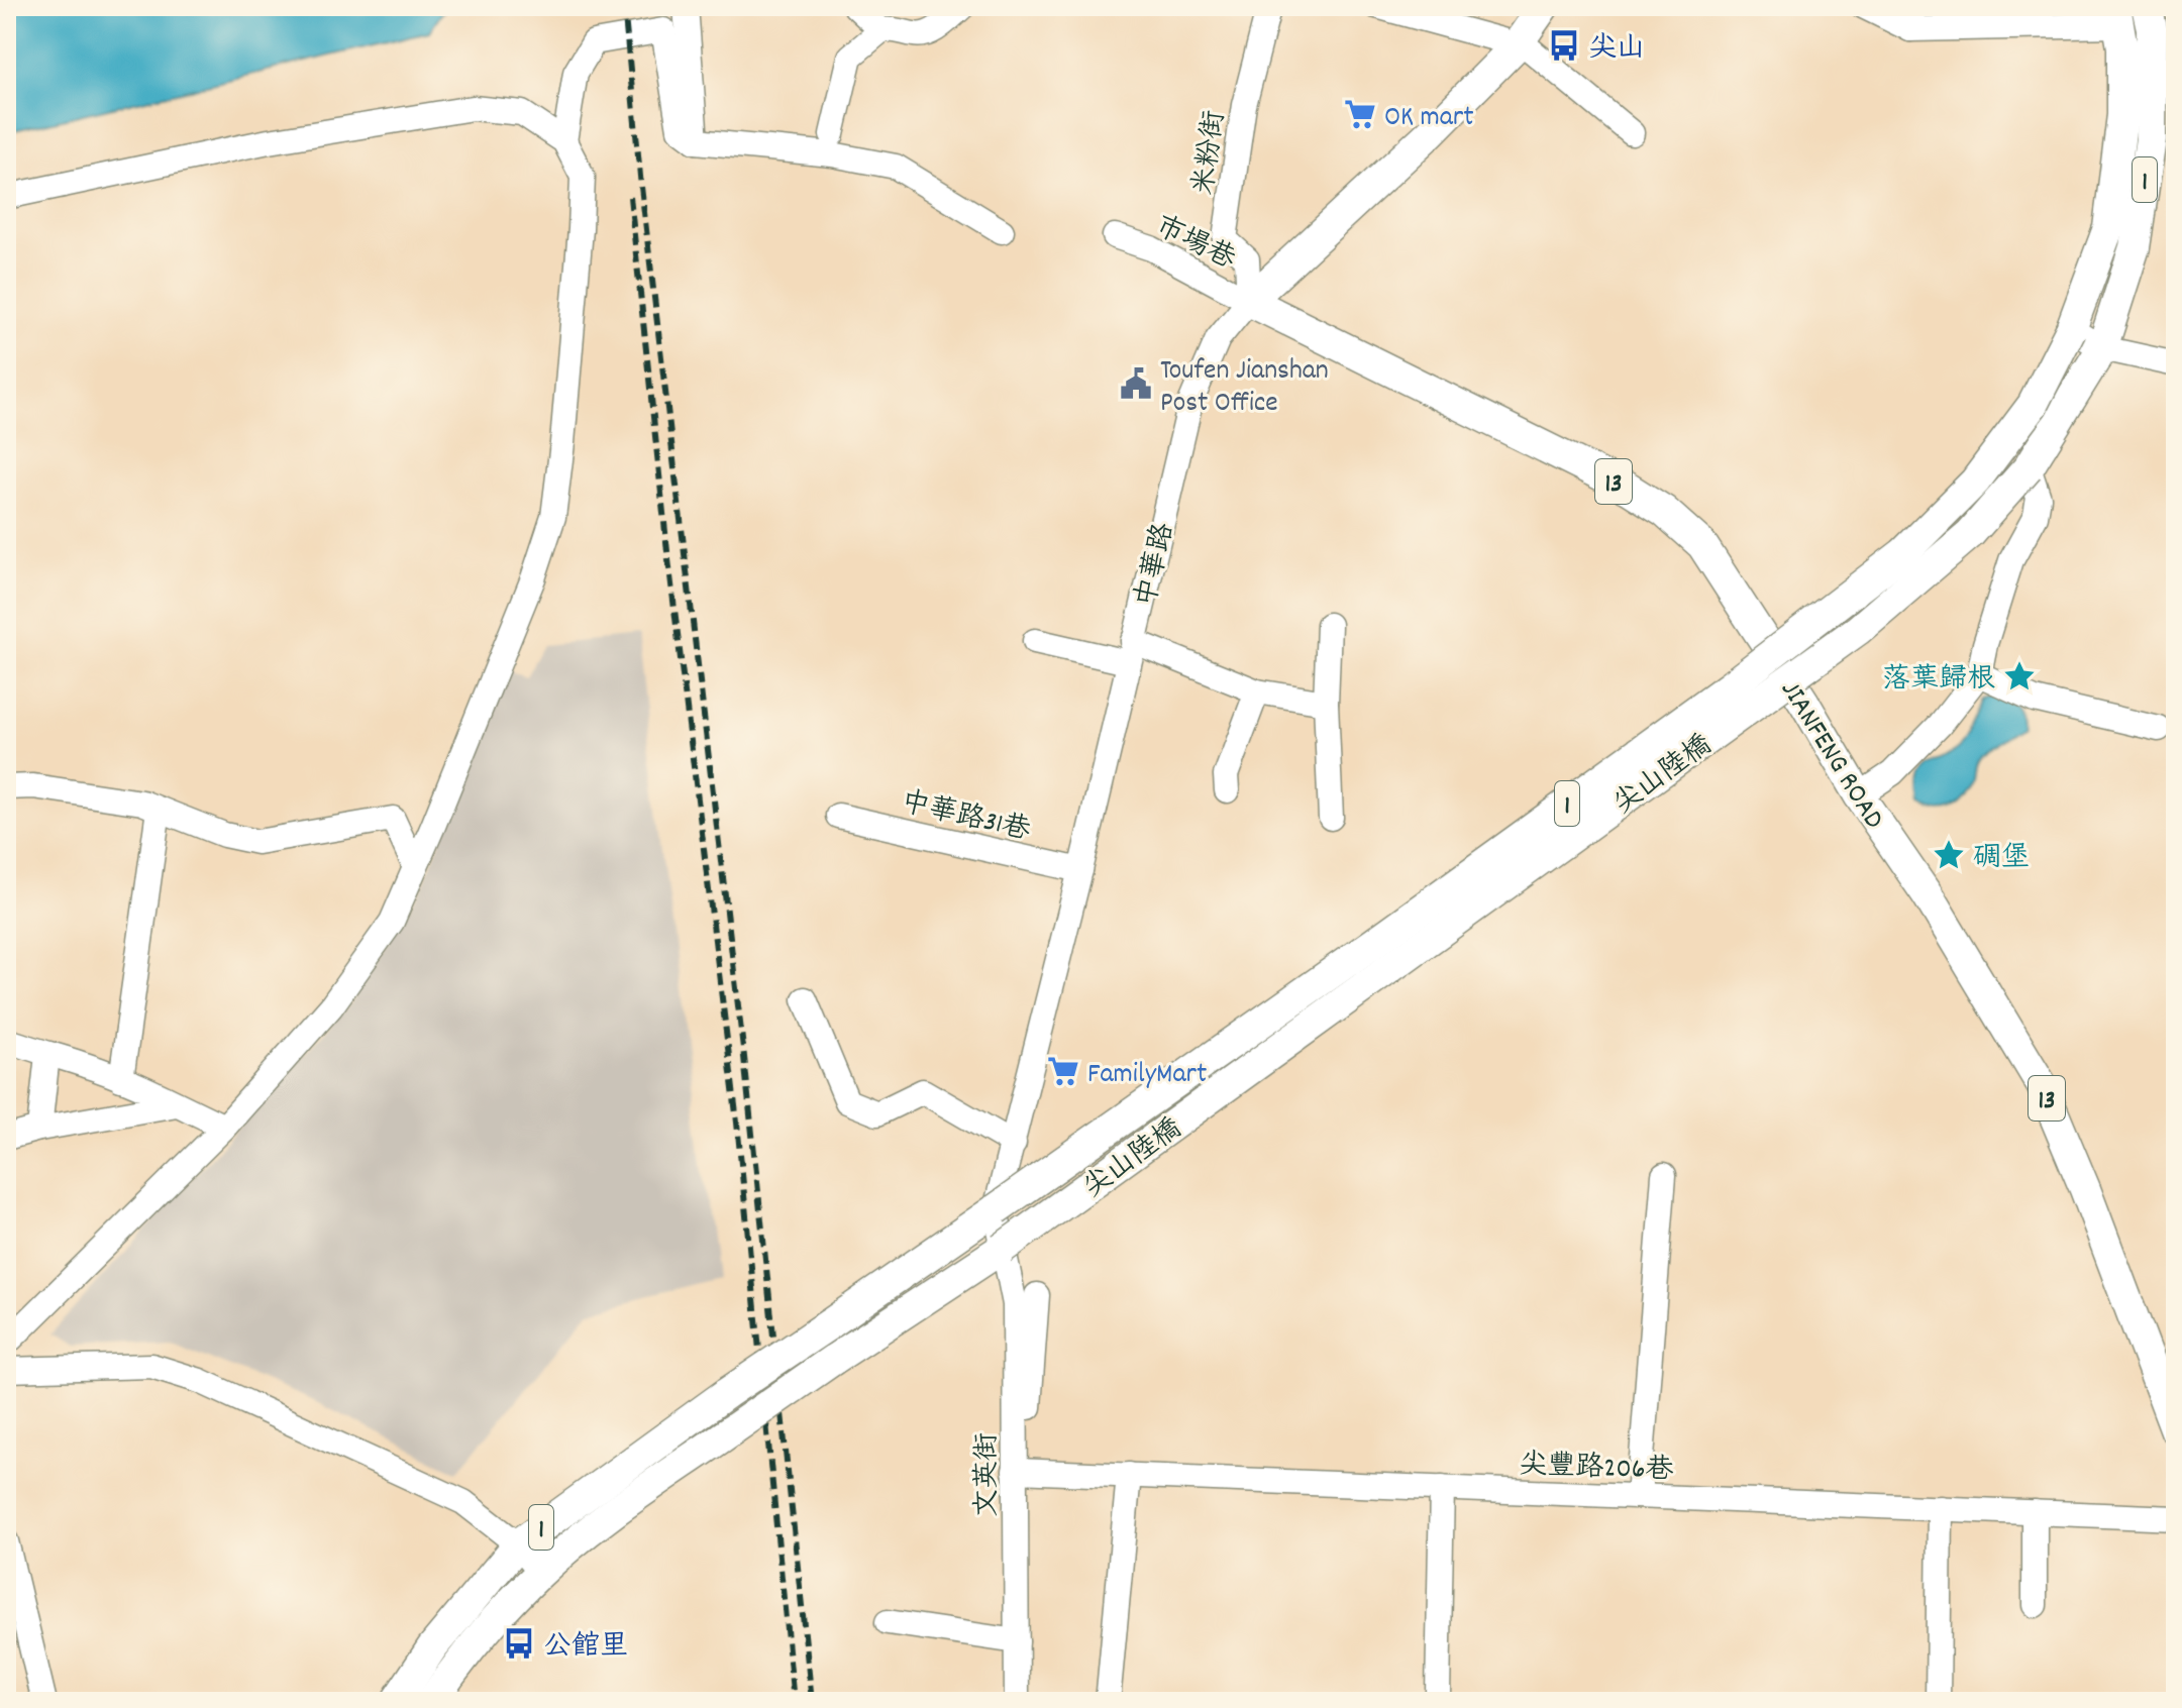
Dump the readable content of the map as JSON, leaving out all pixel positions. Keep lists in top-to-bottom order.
{
  "streets": {
    "main road": [
      "1",
      "13",
      "中華路",
      "JIANFENG ROAD",
      "尖山陸橋"
    ],
    "street": [
      "米粉街",
      "市場巷",
      "中華路31巷",
      "尖豐路206巷",
      "文英街"
    ]
  },
  "crossings": [
    ["米粉街", "市場巷"],
    ["米粉街", "中華路"],
    ["米粉街", "JIANFENG ROAD"],
    ["1", "中華路"],
    ["1", "尖山陸橋"],
    ["1", "文英街"],
    ["市場巷", "中華路"],
    ["市場巷", "JIANFENG ROAD"],
    ["中華路", "JIANFENG ROAD"],
    ["中華路", "尖山陸橋"],
    ["中華路", "中華路31巷"],
    ["中華路", "文英街"],
    ["尖山陸橋", "文英街"],
    ["尖豐路206巷", "文英街"]
  ],
  "places": {
    "bus stop": ["尖山", "公館里"],
    "supermarket": ["OK mart", "FamilyMart"],
    "public building": ["Toufen Jianshan Post Office"],
    "place": ["落葉歸根", "碉堡"]
  }
}
